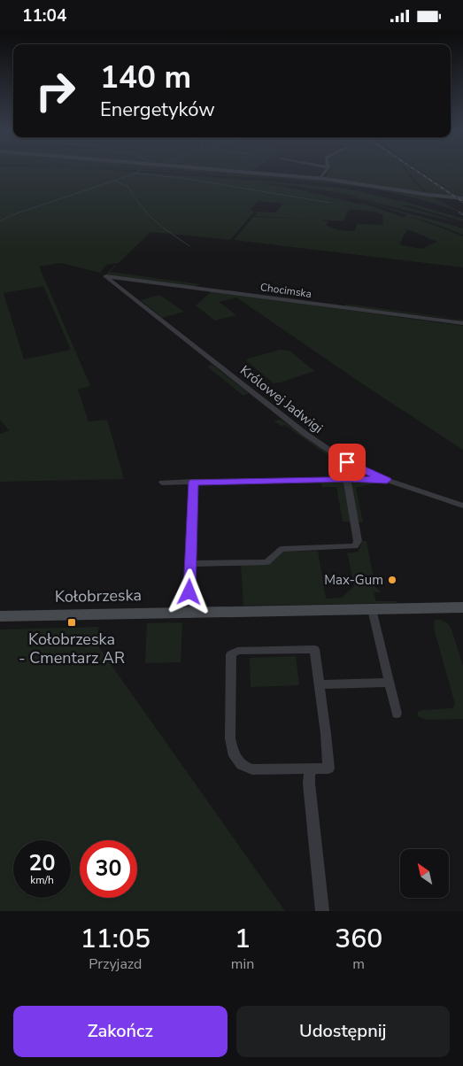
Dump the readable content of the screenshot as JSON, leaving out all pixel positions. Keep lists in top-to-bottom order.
{
  "streets": {
    "main road": ["Kołobrzeska"],
    "street": ["Chocimska", "Królowej Jadwigi"]
  },
  "crossings": [
    ["Chocimska", "Królowej Jadwigi"]
  ],
  "places": {
    "other": ["Max-Gum"],
    "transit": ["Kołobrzeska - Cmentarz AR"]
  },
  "north": "top left",
  "page": {
    "status": "11:04",
    "turn": ["140 m", "Energetyków"],
    "speed": "20 km/h",
    "limit": "30",
    "eta": [
      "11:05",
      "Przyjazd",
      "1",
      "min",
      "360",
      "m"
    ],
    "buttons": ["Zakończ", "Udostępnij"]
  }
}
